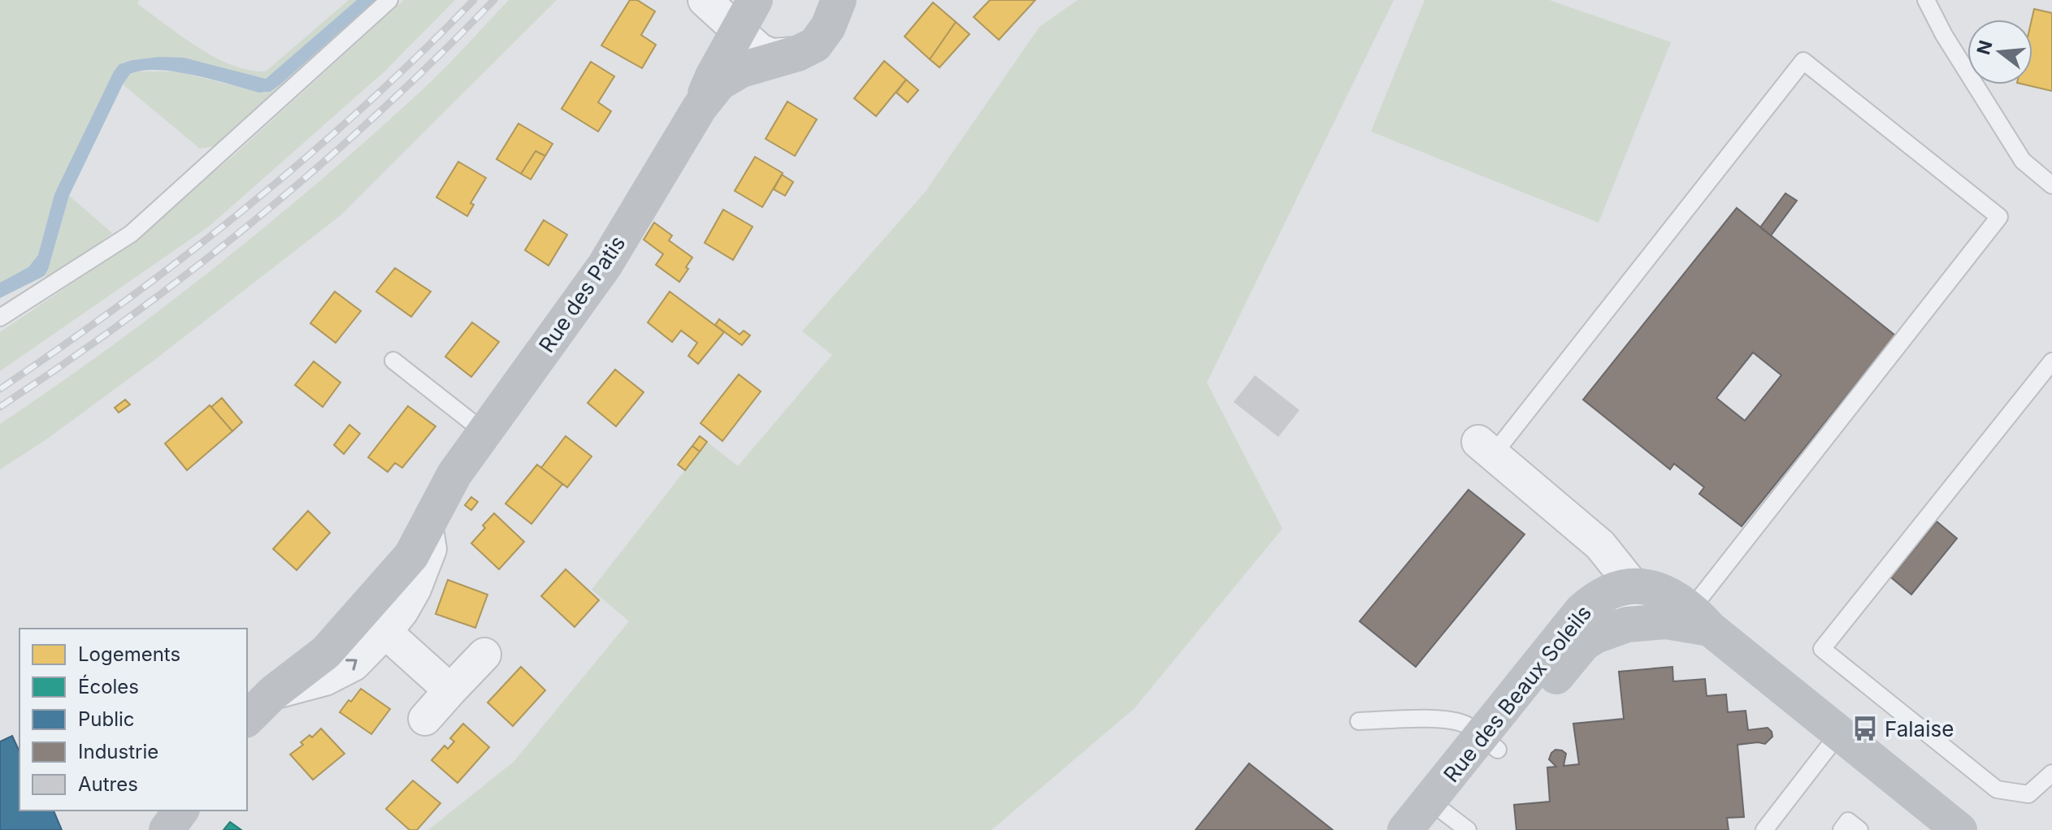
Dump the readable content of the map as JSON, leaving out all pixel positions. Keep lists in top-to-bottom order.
{
  "streets": {
    "main road": ["Rue des Patis", "Rue des Beaux Soleils"]
  },
  "places": {
    "bus stop": ["Falaise"]
  },
  "legend": [
    "Logements",
    "Écoles",
    "Public",
    "Industrie",
    "Autres"
  ],
  "north": "left"
}
